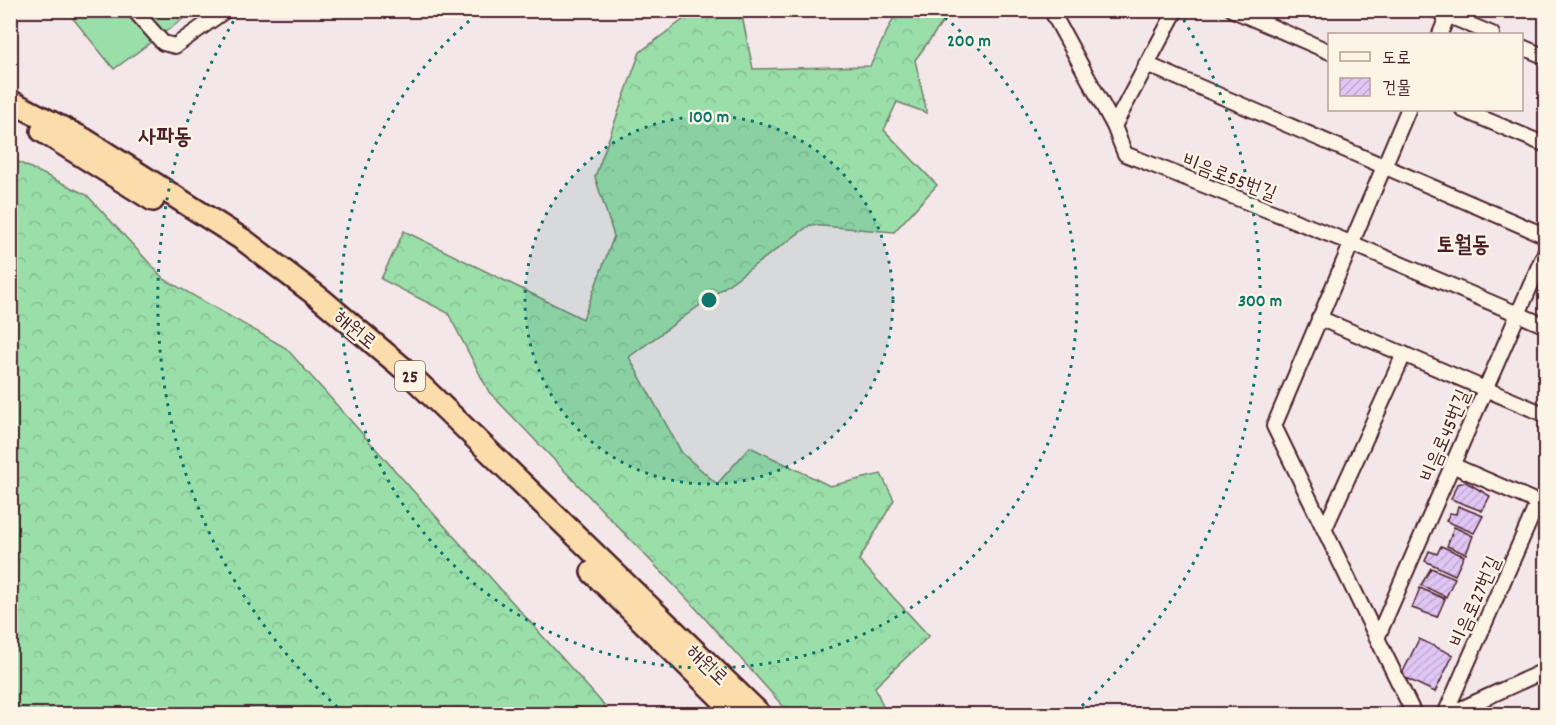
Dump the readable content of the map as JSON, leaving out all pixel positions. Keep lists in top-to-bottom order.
{
  "streets": {
    "highway": ["해원로", "25"],
    "street": ["비음로55번길", "비음로45번길", "비음로27번길"]
  },
  "crossings": [
    ["비음로55번길", "비음로45번길"],
    ["비음로45번길", "비음로27번길"]
  ],
  "districts": ["사파동", "토월동"],
  "legend": ["도로", "건물"],
  "rings": ["200 m", "100 m", "300 m"]
}
